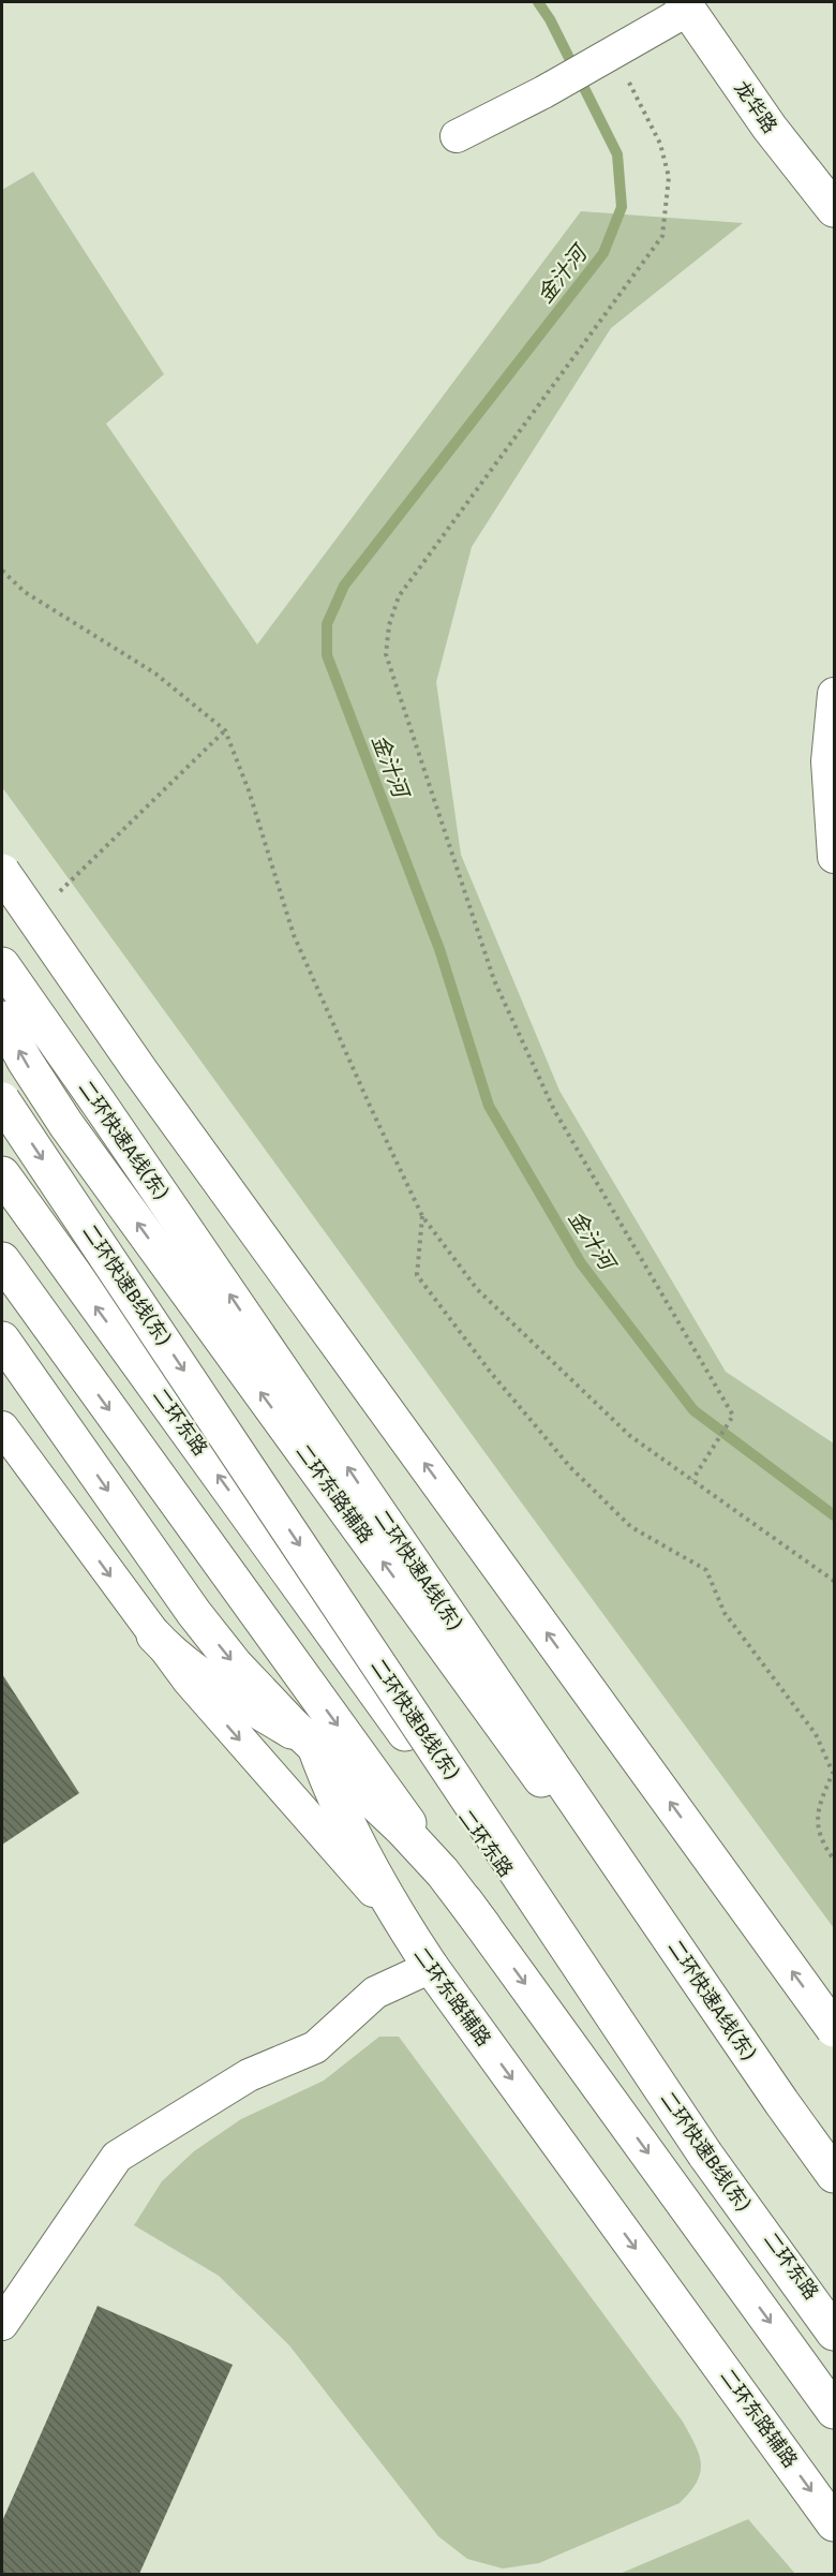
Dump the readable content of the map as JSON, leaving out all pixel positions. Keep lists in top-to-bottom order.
{
  "streets": {
    "main road": [
      "龙华路",
      "二环快速A线(东)",
      "二环快速B线(东)",
      "二环东路",
      "二环东路辅路"
    ]
  },
  "crossings": [
    ["二环快速A线(东)", "二环东路辅路"]
  ],
  "water": ["金汁河"]
}
